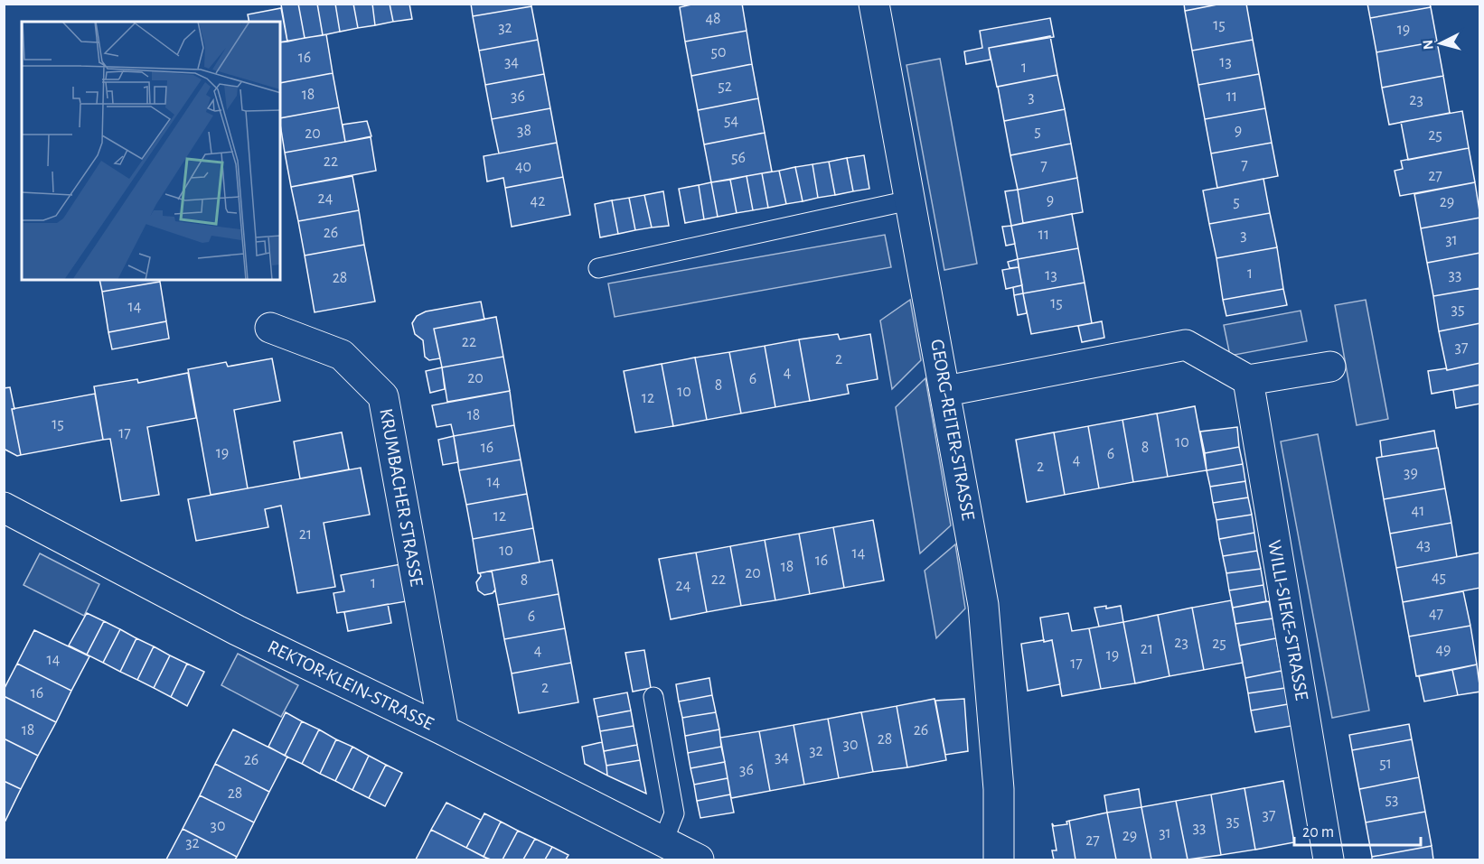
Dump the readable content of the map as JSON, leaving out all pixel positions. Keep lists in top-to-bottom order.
{
  "streets": {
    "street": [
      "GEORG-REITER-STRASSE",
      "KRUMBACHER STRASSE",
      "WILLI-SIEKE-STRASSE",
      "REKTOR-KLEIN-STRASSE"
    ]
  },
  "crossings": [
    ["KRUMBACHER STRASSE", "REKTOR-KLEIN-STRASSE"]
  ],
  "house_numbers": [
    "48",
    "15",
    "32",
    "19",
    "50",
    "16",
    "34",
    "13",
    "1",
    "52",
    "18",
    "36",
    "11",
    "3",
    "23",
    "54",
    "38",
    "9",
    "5",
    "20",
    "25",
    "56",
    "22",
    "7",
    "7",
    "40",
    "27",
    "24",
    "9",
    "42",
    "5",
    "29",
    "26",
    "11",
    "3",
    "31",
    "1",
    "13",
    "33",
    "28",
    "15",
    "14",
    "35",
    "22",
    "37",
    "2",
    "4",
    "20",
    "6",
    "8",
    "10",
    "12",
    "18",
    "15",
    "17",
    "10",
    "16",
    "8",
    "19",
    "6",
    "4",
    "2",
    "39",
    "14",
    "41",
    "12",
    "21",
    "43",
    "10",
    "14",
    "16",
    "18",
    "20",
    "45",
    "22",
    "8",
    "1",
    "24",
    "47",
    "6",
    "23",
    "25",
    "21",
    "49",
    "4",
    "19",
    "14",
    "17",
    "2",
    "16",
    "18",
    "26",
    "28",
    "30",
    "32",
    "34",
    "26",
    "51",
    "36",
    "28",
    "53",
    "37",
    "35",
    "30",
    "33",
    "31",
    "29",
    "27",
    "32"
  ],
  "scale_bar": "20 m",
  "north": "left"
}
